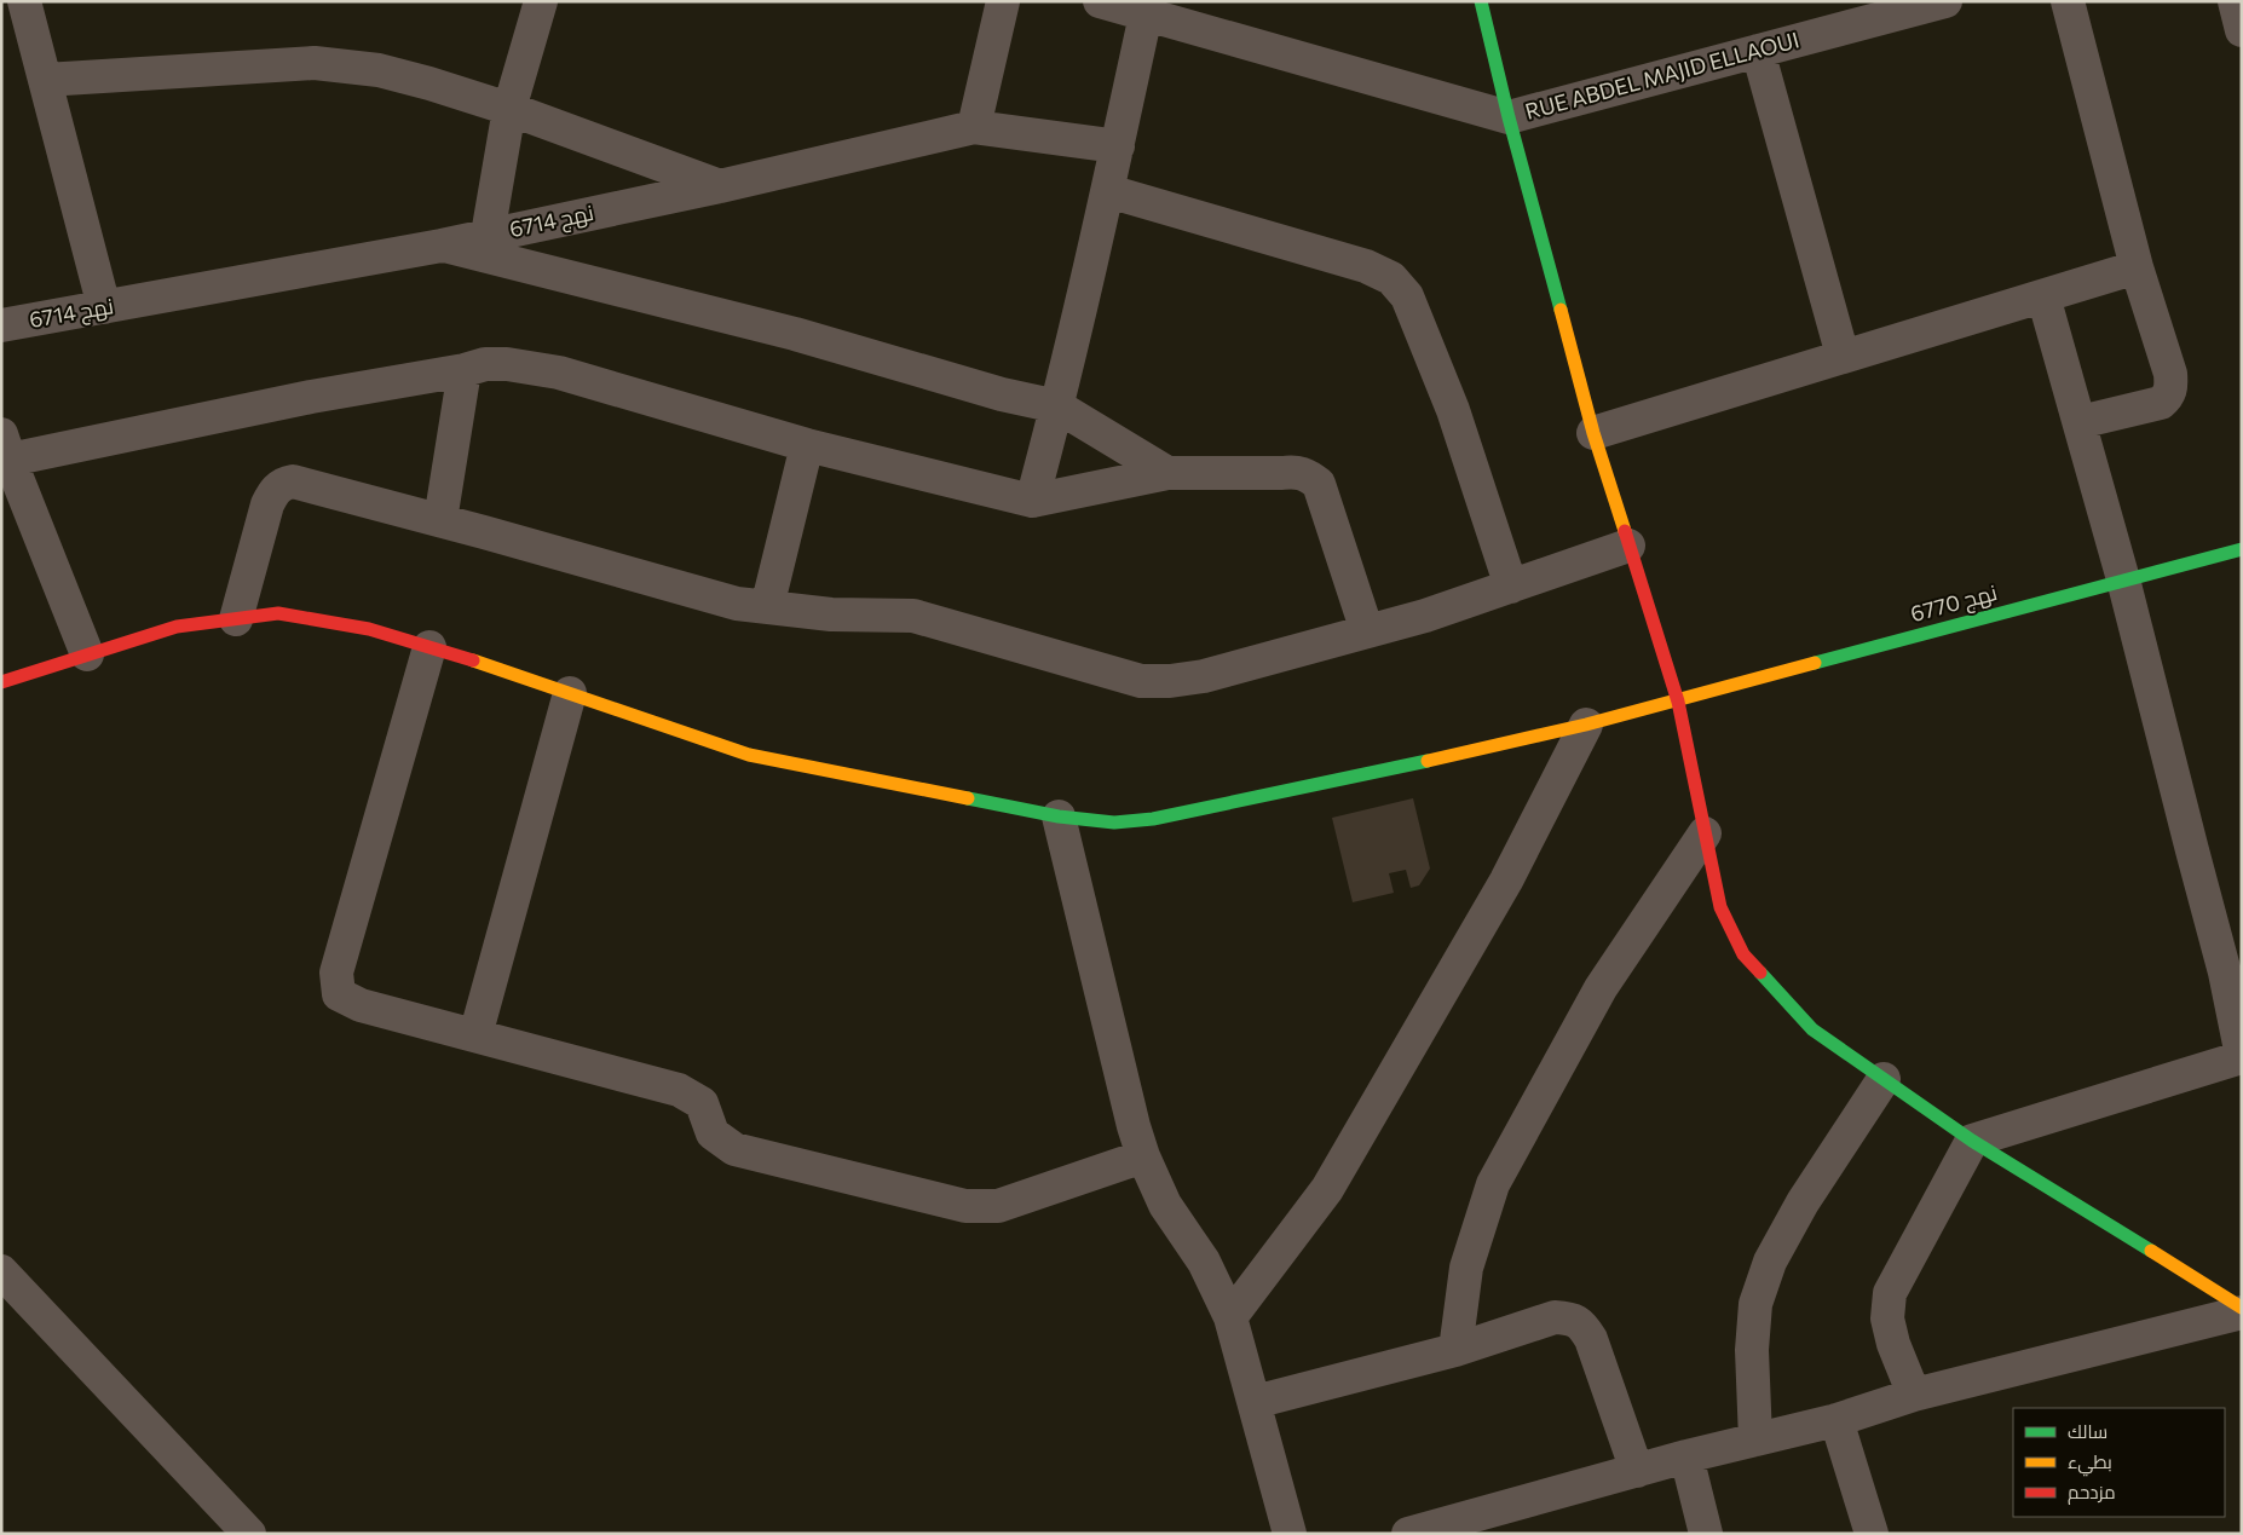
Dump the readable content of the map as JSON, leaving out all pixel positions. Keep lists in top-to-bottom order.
{
  "streets": {
    "street": ["RUE ABDEL MAJID ELLAOUI", "نهج 6714", "نهج 6770"]
  },
  "legend": ["سالك", "بطيء", "مزدحم"]
}
